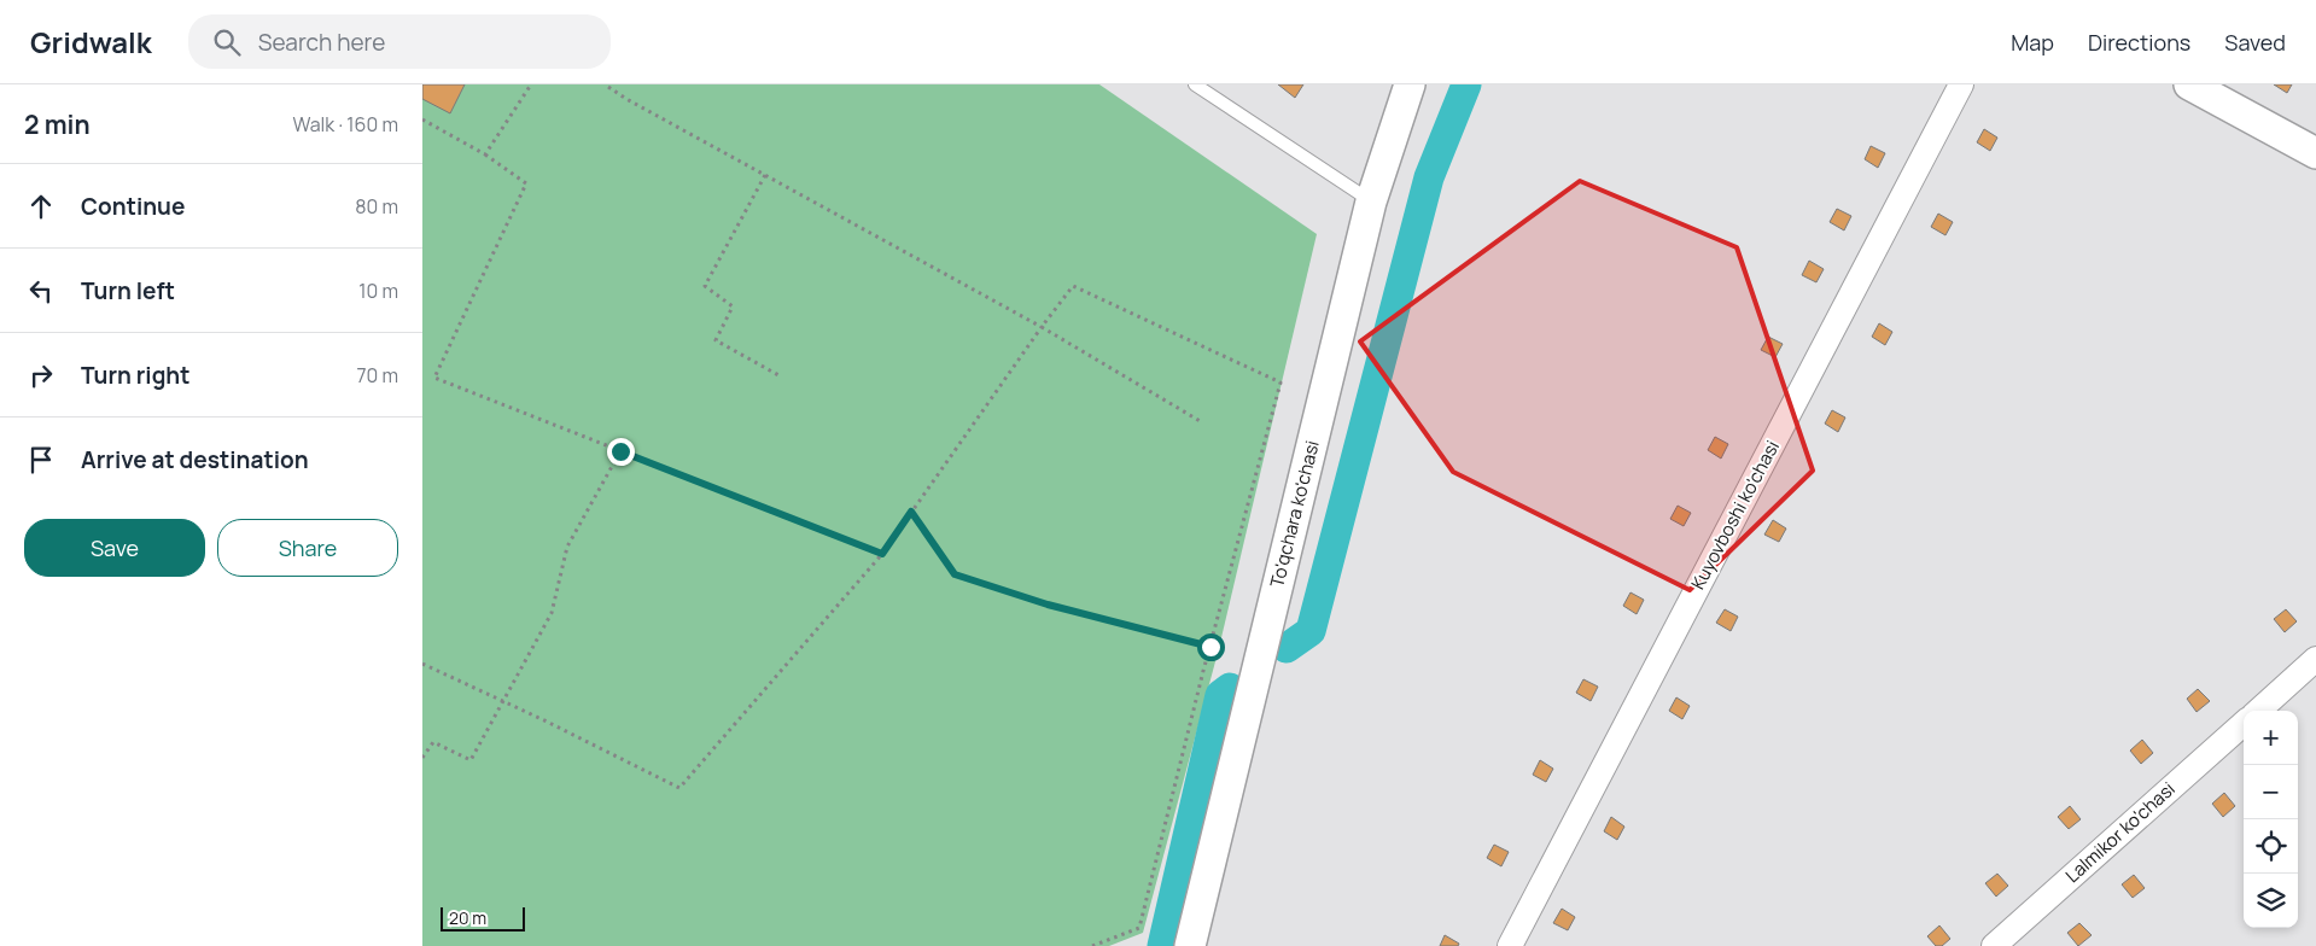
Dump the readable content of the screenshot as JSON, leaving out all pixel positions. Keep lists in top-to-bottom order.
{
  "streets": {
    "street": ["To'qchara ko'chasi", "Kuyovboshi ko'chasi", "Lalmikor ko'chasi"]
  },
  "scale_bar": "20 m",
  "page": {
    "header": "Gridwalk",
    "search": "Search here",
    "nav": ["Map", "Directions", "Saved"],
    "heading": ["2 min", "Walk · 160 m"],
    "list": [
      ["Continue", "80 m"],
      ["Turn left", "10 m"],
      ["Turn right", "70 m"],
      "Arrive at destination"
    ],
    "buttons": ["Save", "Share"],
    "map_buttons": ["+", "−"],
    "scale": "20 m"
  }
}
